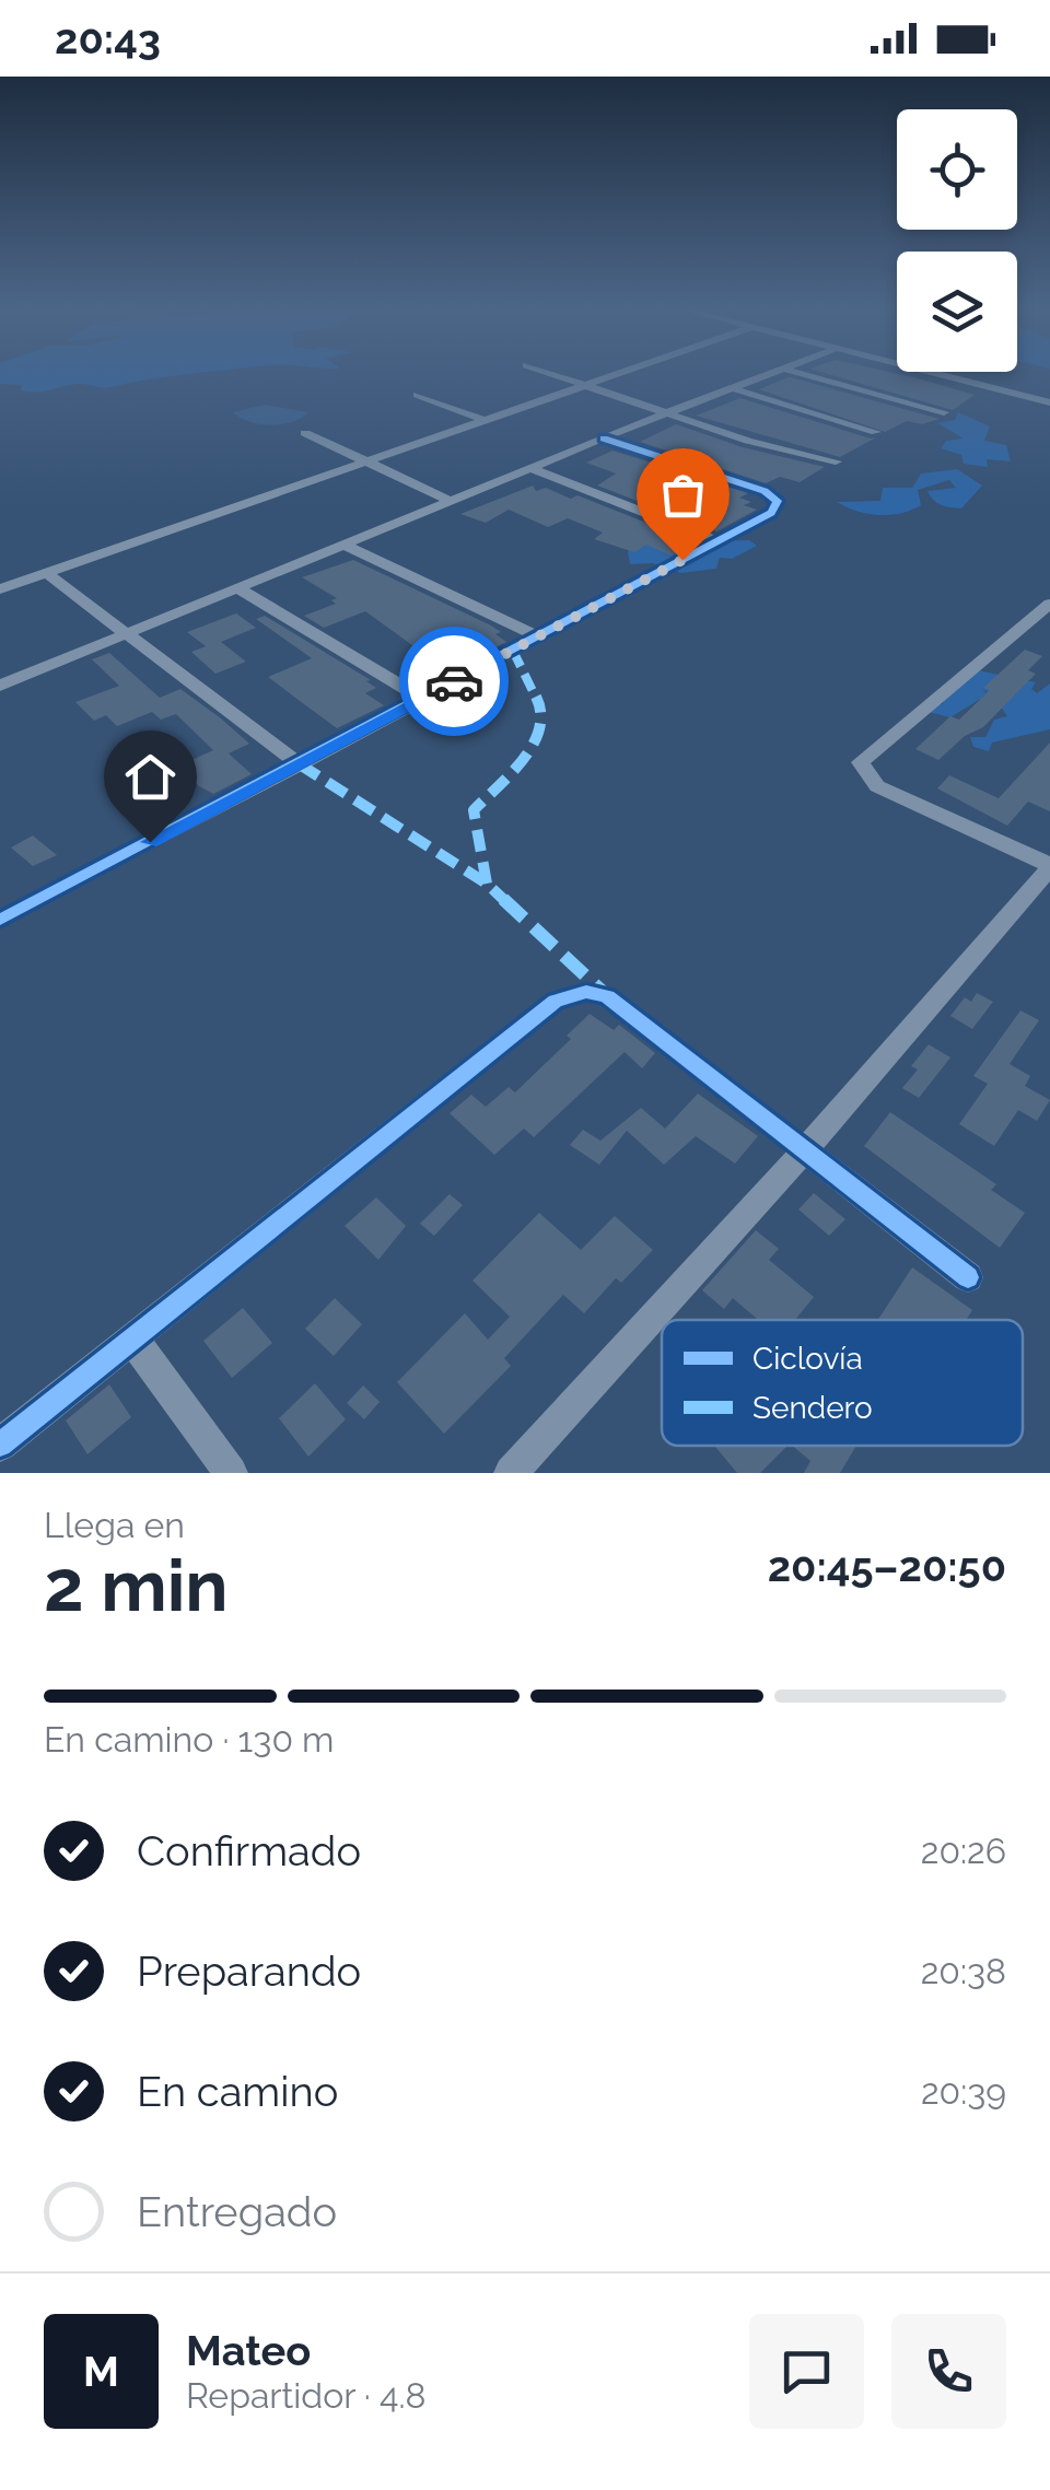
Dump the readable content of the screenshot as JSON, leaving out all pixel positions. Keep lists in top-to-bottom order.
{
  "legend": ["Ciclovía", "Sendero"],
  "page": {
    "status": "20:43",
    "heading": ["2 min", "Llega en", "20:45–20:50"],
    "panel": ["Mateo", "Repartidor · 4.8"],
    "bar": "En camino · 130 m",
    "list": [
      ["Confirmado", "20:26"],
      ["Preparando", "20:38"],
      ["En camino", "20:39"],
      "Entregado"
    ],
    "round": "M"
  }
}
